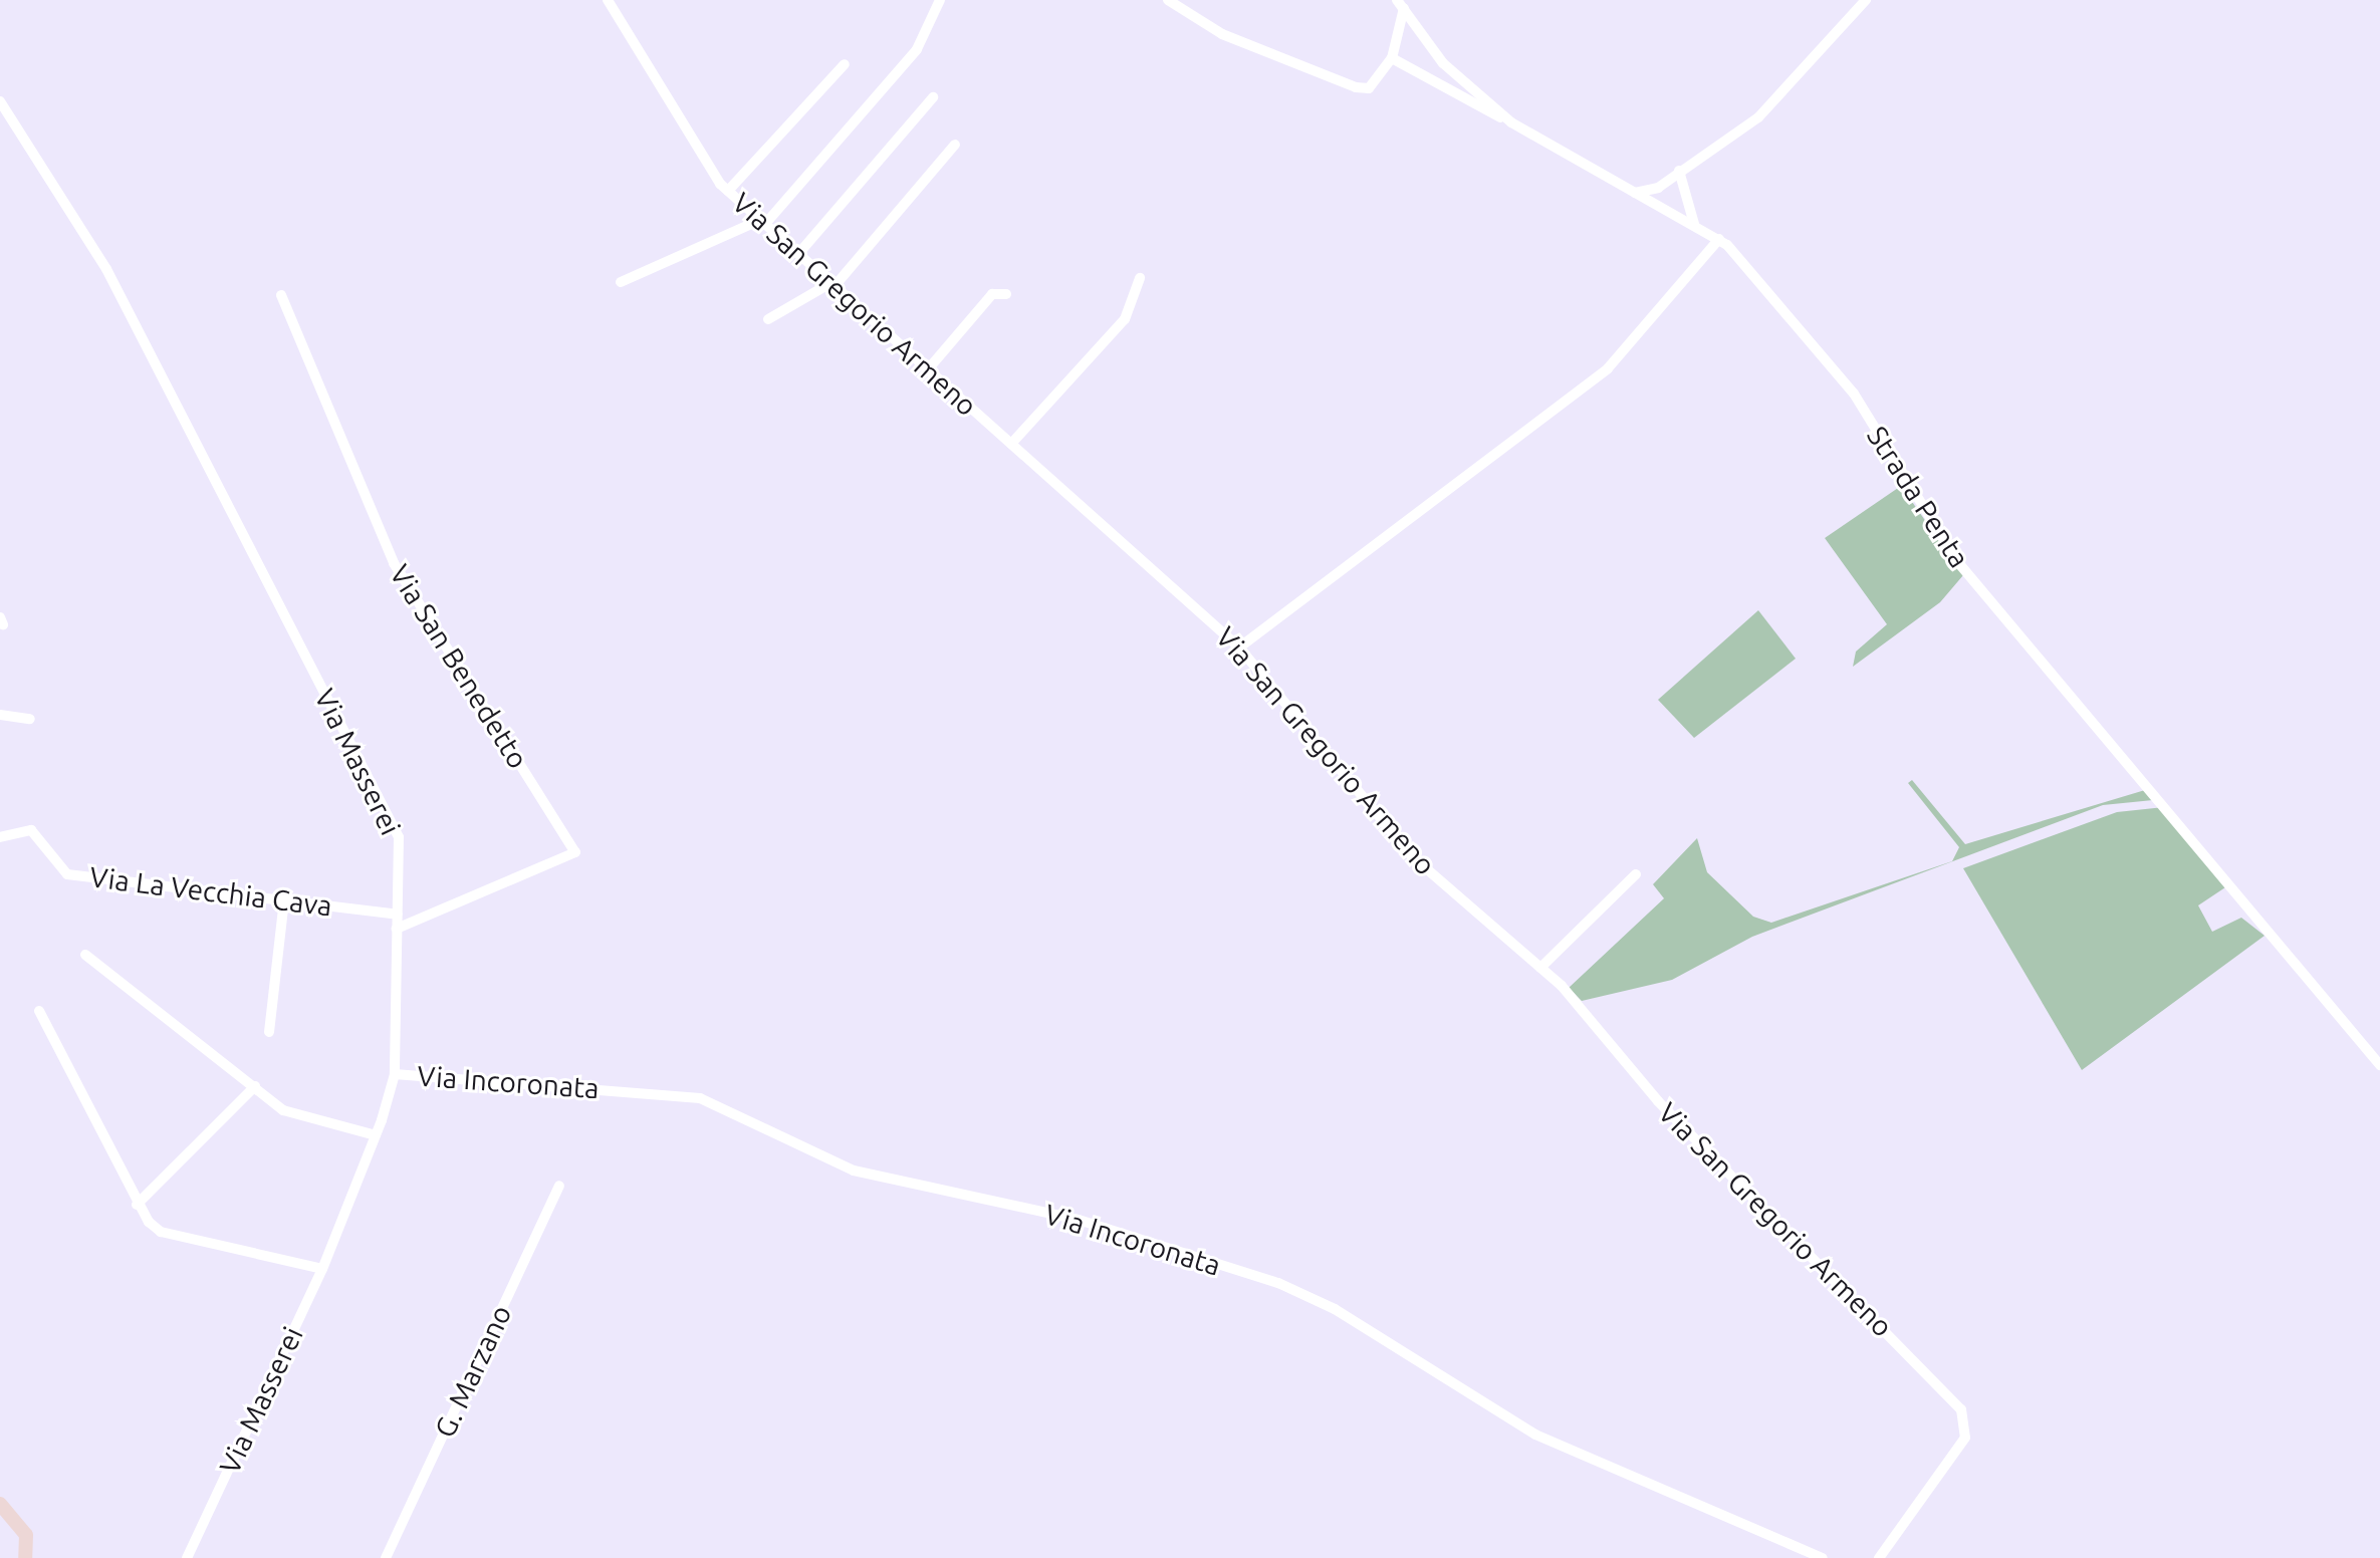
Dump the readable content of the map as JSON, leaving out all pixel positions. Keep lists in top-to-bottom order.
{
  "streets": {
    "street": [
      "Via San Gregorio Armeno",
      "Strada Penta",
      "Via San Benedetto",
      "Via Masserei",
      "Via La Vecchia Cava",
      "Via Incoronata",
      "G. Marzano"
    ]
  },
  "crossings": [
    ["Via San Benedetto", "Via Masserei"],
    ["Via Masserei", "Via La Vecchia Cava"],
    ["Via Masserei", "Via Incoronata"]
  ]
}
